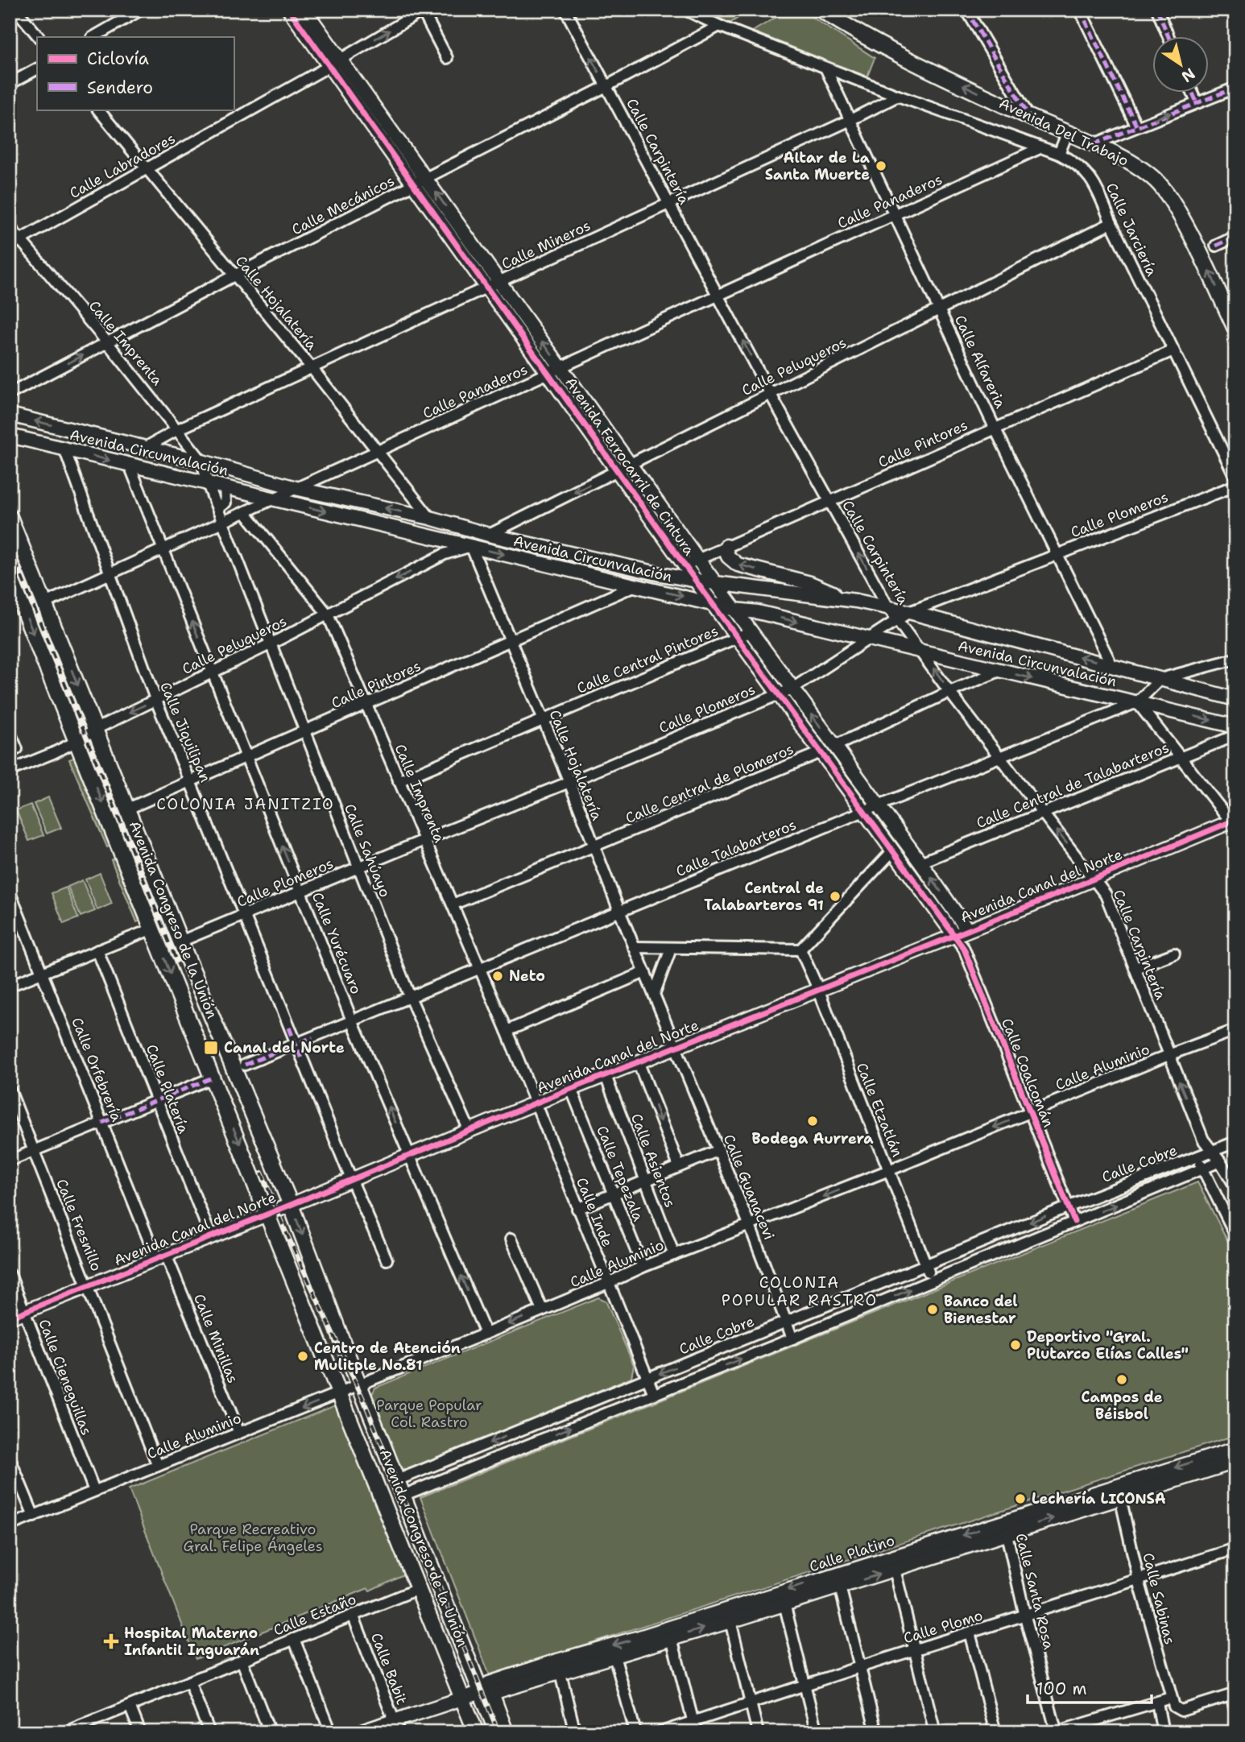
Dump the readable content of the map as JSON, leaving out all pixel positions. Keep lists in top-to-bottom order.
{
  "streets": {
    "main road": [
      "Avenida Del Trabajo",
      "Avenida Circunvalación",
      "Avenida Ferrocarril de Cintura",
      "Avenida Canal del Norte",
      "Avenida Congreso de la Unión",
      "Calle Platino"
    ],
    "street": [
      "Calle Carpintería",
      "Calle Labradores",
      "Calle Panaderos",
      "Calle Mecánicos",
      "Calle Jarciería",
      "Calle Mineros",
      "Calle Hojalatería",
      "Calle Imprenta",
      "Calle Alfareria",
      "Calle Peluqueros",
      "Calle Pintores",
      "Calle Plomeros",
      "Calle Central Pintores",
      "Calle Jiquilipan",
      "Calle Central de Plomeros",
      "Calle Central de Talabarteros",
      "Calle Talabarteros",
      "Calle Sahúayo",
      "Calle Yurécuaro",
      "Calle Aluminio",
      "Calle Orfebrería",
      "Calle Coalcomán",
      "Calle Platería",
      "Calle Etzatlán",
      "Calle Asientos",
      "Calle Cobre",
      "Calle Tepezala",
      "Calle Guanacevi",
      "Calle Inde",
      "Calle Fresnillo",
      "Calle Minillas",
      "Calle Cieneguillas",
      "Calle Santa Rosa",
      "Calle Sabinas",
      "Calle Estaño",
      "Calle Plomo",
      "Calle Babit"
    ]
  },
  "crossings": [
    ["Calle Carpintería", "Calle Panaderos"],
    ["Calle Carpintería", "Calle Mecánicos"],
    ["Calle Carpintería", "Calle Mineros"],
    ["Calle Carpintería", "Calle Peluqueros"],
    ["Calle Carpintería", "Calle Pintores"],
    ["Calle Carpintería", "Avenida Circunvalación"],
    ["Calle Carpintería", "Calle Plomeros"],
    ["Calle Carpintería", "Calle Central de Talabarteros"],
    ["Calle Carpintería", "Calle Talabarteros"],
    ["Calle Carpintería", "Avenida Canal del Norte"],
    ["Calle Carpintería", "Calle Aluminio"],
    ["Calle Carpintería", "Calle Cobre"],
    ["Calle Labradores", "Calle Hojalatería"],
    ["Calle Labradores", "Calle Imprenta"],
    ["Calle Labradores", "Avenida Ferrocarril de Cintura"],
    ["Calle Panaderos", "Calle Jarciería"],
    ["Calle Panaderos", "Calle Hojalatería"],
    ["Calle Panaderos", "Calle Imprenta"],
    ["Calle Panaderos", "Calle Alfareria"],
    ["Calle Panaderos", "Avenida Circunvalación"],
    ["Calle Panaderos", "Avenida Ferrocarril de Cintura"],
    ["Calle Panaderos", "Calle Jiquilipan"],
    ["Calle Panaderos", "Calle Sahúayo"],
    ["Calle Panaderos", "Avenida Congreso de la Unión"],
    ["Calle Panaderos", "Calle Yurécuaro"],
    ["Calle Mecánicos", "Calle Jarciería"],
    ["Calle Mecánicos", "Calle Hojalatería"],
    ["Calle Mecánicos", "Calle Imprenta"],
    ["Calle Mecánicos", "Avenida Ferrocarril de Cintura"],
    ["Calle Jarciería", "Calle Mineros"],
    ["Calle Jarciería", "Calle Alfareria"],
    ["Calle Jarciería", "Calle Peluqueros"],
    ["Calle Jarciería", "Calle Pintores"],
    ["Calle Mineros", "Calle Hojalatería"],
    ["Calle Mineros", "Calle Imprenta"],
    ["Calle Mineros", "Calle Alfareria"],
    ["Calle Mineros", "Avenida Circunvalación"],
    ["Calle Mineros", "Avenida Ferrocarril de Cintura"],
    ["Calle Hojalatería", "Calle Peluqueros"],
    ["Calle Hojalatería", "Calle Pintores"],
    ["Calle Hojalatería", "Avenida Circunvalación"],
    ["Calle Hojalatería", "Calle Plomeros"],
    ["Calle Hojalatería", "Calle Central Pintores"],
    ["Calle Hojalatería", "Calle Central de Plomeros"],
    ["Calle Hojalatería", "Calle Talabarteros"],
    ["Calle Hojalatería", "Avenida Canal del Norte"],
    ["Calle Hojalatería", "Calle Guanacevi"],
    ["Calle Imprenta", "Calle Peluqueros"],
    ["Calle Imprenta", "Calle Pintores"],
    ["Calle Imprenta", "Avenida Circunvalación"],
    ["Calle Imprenta", "Calle Plomeros"],
    ["Calle Imprenta", "Calle Central Pintores"],
    ["Calle Imprenta", "Calle Central de Plomeros"],
    ["Calle Imprenta", "Calle Talabarteros"],
    ["Calle Imprenta", "Calle Sahúayo"],
    ["Calle Imprenta", "Avenida Canal del Norte"],
    ["Calle Imprenta", "Calle Inde"],
    ["Calle Alfareria", "Calle Peluqueros"],
    ["Calle Alfareria", "Calle Pintores"],
    ["Calle Alfareria", "Avenida Circunvalación"],
    ["Calle Alfareria", "Calle Plomeros"],
    ["Calle Peluqueros", "Avenida Circunvalación"],
    ["Calle Peluqueros", "Avenida Ferrocarril de Cintura"],
    ["Calle Peluqueros", "Calle Jiquilipan"],
    ["Calle Peluqueros", "Calle Sahúayo"],
    ["Calle Peluqueros", "Avenida Congreso de la Unión"],
    ["Calle Peluqueros", "Calle Yurécuaro"],
    ["Calle Pintores", "Avenida Circunvalación"],
    ["Calle Pintores", "Avenida Ferrocarril de Cintura"],
    ["Calle Pintores", "Calle Jiquilipan"],
    ["Calle Pintores", "Calle Sahúayo"],
    ["Calle Pintores", "Avenida Congreso de la Unión"],
    ["Calle Pintores", "Calle Yurécuaro"],
    ["Avenida Circunvalación", "Avenida Ferrocarril de Cintura"],
    ["Avenida Circunvalación", "Calle Plomeros"],
    ["Avenida Circunvalación", "Calle Jiquilipan"],
    ["Avenida Circunvalación", "Calle Talabarteros"],
    ["Avenida Circunvalación", "Calle Sahúayo"],
    ["Avenida Circunvalación", "Calle Yurécuaro"],
    ["Avenida Ferrocarril de Cintura", "Calle Plomeros"],
    ["Avenida Ferrocarril de Cintura", "Calle Central Pintores"],
    ["Avenida Ferrocarril de Cintura", "Calle Central de Plomeros"],
    ["Avenida Ferrocarril de Cintura", "Calle Central de Talabarteros"],
    ["Avenida Ferrocarril de Cintura", "Calle Talabarteros"],
    ["Avenida Ferrocarril de Cintura", "Avenida Canal del Norte"],
    ["Avenida Ferrocarril de Cintura", "Calle Coalcomán"],
    ["Calle Plomeros", "Calle Jiquilipan"],
    ["Calle Plomeros", "Calle Sahúayo"],
    ["Calle Plomeros", "Avenida Congreso de la Unión"],
    ["Calle Plomeros", "Calle Yurécuaro"],
    ["Calle Jiquilipan", "Calle Talabarteros"],
    ["Calle Jiquilipan", "Avenida Canal del Norte"],
    ["Calle Talabarteros", "Calle Sahúayo"],
    ["Calle Talabarteros", "Calle Yurécuaro"],
    ["Calle Sahúayo", "Avenida Canal del Norte"],
    ["Avenida Canal del Norte", "Avenida Congreso de la Unión"],
    ["Avenida Canal del Norte", "Calle Yurécuaro"],
    ["Avenida Canal del Norte", "Calle Orfebrería"],
    ["Avenida Canal del Norte", "Calle Coalcomán"],
    ["Avenida Canal del Norte", "Calle Platería"],
    ["Avenida Canal del Norte", "Calle Etzatlán"],
    ["Avenida Canal del Norte", "Calle Asientos"],
    ["Avenida Canal del Norte", "Calle Tepezala"],
    ["Avenida Canal del Norte", "Calle Guanacevi"],
    ["Avenida Canal del Norte", "Calle Inde"],
    ["Avenida Canal del Norte", "Calle Fresnillo"],
    ["Avenida Canal del Norte", "Calle Minillas"],
    ["Avenida Canal del Norte", "Calle Cieneguillas"],
    ["Avenida Congreso de la Unión", "Calle Aluminio"],
    ["Avenida Congreso de la Unión", "Calle Cobre"],
    ["Avenida Congreso de la Unión", "Calle Platino"],
    ["Avenida Congreso de la Unión", "Calle Estaño"],
    ["Calle Yurécuaro", "Calle Aluminio"],
    ["Calle Aluminio", "Calle Coalcomán"],
    ["Calle Aluminio", "Calle Etzatlán"],
    ["Calle Aluminio", "Calle Asientos"],
    ["Calle Aluminio", "Calle Tepezala"],
    ["Calle Aluminio", "Calle Guanacevi"],
    ["Calle Aluminio", "Calle Inde"],
    ["Calle Aluminio", "Calle Fresnillo"],
    ["Calle Aluminio", "Calle Minillas"],
    ["Calle Aluminio", "Calle Cieneguillas"],
    ["Calle Orfebrería", "Calle Minillas"],
    ["Calle Coalcomán", "Calle Cobre"],
    ["Calle Etzatlán", "Calle Cobre"],
    ["Calle Cobre", "Calle Guanacevi"],
    ["Calle Cobre", "Calle Inde"],
    ["Calle Platino", "Calle Santa Rosa"],
    ["Calle Platino", "Calle Sabinas"],
    ["Calle Platino", "Calle Babit"],
    ["Calle Santa Rosa", "Calle Plomo"],
    ["Calle Sabinas", "Calle Plomo"],
    ["Calle Estaño", "Calle Babit"]
  ],
  "one_way": [
    "Avenida Del Trabajo",
    "Calle Carpintería",
    "Calle Yurécuaro",
    "Calle Aluminio"
  ],
  "districts": ["COLONIA JANITZIO", "COLONIA POPULAR RASTRO"],
  "parks": ["Parque Popular Col. Rastro", "Parque Recreativo Gral. Felipe Ángeles"],
  "places": {
    "other": [
      "Altar de La Santa Muerte",
      "Central de Talabarteros 91",
      "Neto",
      "Bodega Aurrera",
      "Banco del Bienestar",
      "Deportivo \"Gral. Plutarco Elías Calles\"",
      "Centro de Atención Mulitple No.81",
      "Campos de Béisbol",
      "Lechería LICONSA"
    ],
    "transit": ["Canal del Norte"],
    "health": ["Hospital Materno Infantil Inguarán"]
  },
  "legend": ["Ciclovía", "Sendero"],
  "scale_bar": "100 m",
  "north": "bottom right"
}
